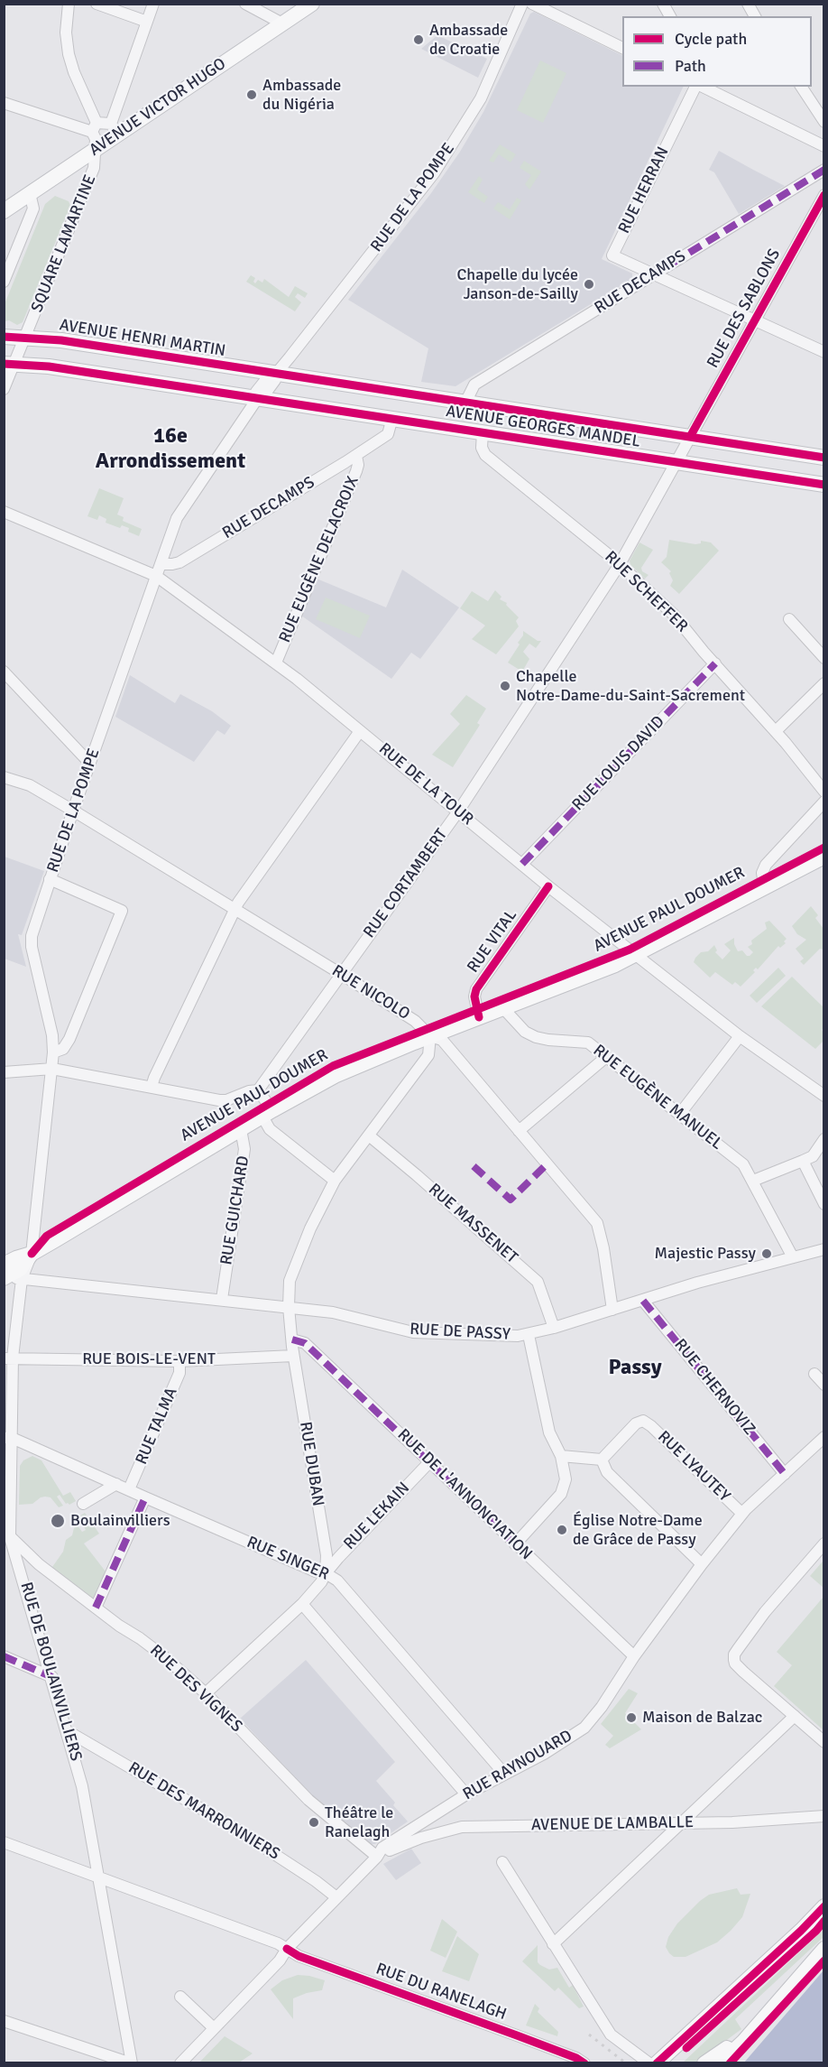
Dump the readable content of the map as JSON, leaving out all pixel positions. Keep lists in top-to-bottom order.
{
  "streets": {
    "main road": [
      "AVENUE VICTOR HUGO",
      "AVENUE HENRI MARTIN",
      "AVENUE GEORGES MANDEL",
      "AVENUE PAUL DOUMER"
    ],
    "street": [
      "RUE HERRAN",
      "RUE DE LA POMPE",
      "SQUARE LAMARTINE",
      "RUE DECAMPS",
      "RUE DES SABLONS",
      "RUE EUGÈNE DELACROIX",
      "RUE SCHEFFER",
      "RUE LOUIS DAVID",
      "RUE DE LA TOUR",
      "RUE CORTAMBERT",
      "RUE VITAL",
      "RUE NICOLO",
      "RUE EUGÈNE MANUEL",
      "RUE GUICHARD",
      "RUE MASSENET",
      "RUE DE PASSY",
      "RUE BOIS-LE-VENT",
      "RUE CHERNOVIZ",
      "RUE TALMA",
      "RUE DUBAN",
      "RUE LYAUTEY",
      "RUE DE L'ANNONCIATION",
      "RUE LEKAIN",
      "RUE SINGER",
      "RUE DE BOULAINVILLIERS",
      "RUE DES VIGNES",
      "RUE RAYNOUARD",
      "RUE DES MARRONNIERS",
      "AVENUE DE LAMBALLE",
      "RUE DU RANELAGH"
    ]
  },
  "crossings": [
    ["AVENUE VICTOR HUGO", "SQUARE LAMARTINE"],
    ["RUE HERRAN", "RUE DECAMPS"],
    ["RUE DE LA POMPE", "RUE DECAMPS"],
    ["RUE DE LA POMPE", "AVENUE HENRI MARTIN"],
    ["RUE DE LA POMPE", "AVENUE GEORGES MANDEL"],
    ["RUE DE LA POMPE", "RUE DE LA TOUR"],
    ["RUE DE LA POMPE", "AVENUE PAUL DOUMER"],
    ["RUE DE LA POMPE", "RUE NICOLO"],
    ["SQUARE LAMARTINE", "AVENUE HENRI MARTIN"],
    ["RUE DECAMPS", "AVENUE GEORGES MANDEL"],
    ["RUE DECAMPS", "RUE EUGÈNE DELACROIX"],
    ["RUE DES SABLONS", "AVENUE GEORGES MANDEL"],
    ["RUE DES SABLONS", "RUE CORTAMBERT"],
    ["AVENUE HENRI MARTIN", "AVENUE GEORGES MANDEL"],
    ["AVENUE GEORGES MANDEL", "RUE SCHEFFER"],
    ["AVENUE GEORGES MANDEL", "RUE CORTAMBERT"],
    ["RUE EUGÈNE DELACROIX", "RUE DE LA TOUR"],
    ["RUE SCHEFFER", "RUE LOUIS DAVID"],
    ["RUE SCHEFFER", "RUE CORTAMBERT"],
    ["RUE LOUIS DAVID", "RUE DE LA TOUR"],
    ["RUE DE LA TOUR", "RUE CORTAMBERT"],
    ["RUE DE LA TOUR", "AVENUE PAUL DOUMER"],
    ["RUE DE LA TOUR", "RUE VITAL"],
    ["RUE CORTAMBERT", "RUE NICOLO"],
    ["AVENUE PAUL DOUMER", "RUE VITAL"],
    ["AVENUE PAUL DOUMER", "RUE NICOLO"],
    ["AVENUE PAUL DOUMER", "RUE EUGÈNE MANUEL"],
    ["AVENUE PAUL DOUMER", "RUE GUICHARD"],
    ["AVENUE PAUL DOUMER", "RUE DE PASSY"],
    ["RUE NICOLO", "RUE DE PASSY"],
    ["RUE EUGÈNE MANUEL", "RUE DE PASSY"],
    ["RUE GUICHARD", "RUE DE PASSY"],
    ["RUE MASSENET", "RUE DE PASSY"],
    ["RUE DE PASSY", "RUE CHERNOVIZ"],
    ["RUE DE PASSY", "RUE DUBAN"],
    ["RUE DE PASSY", "RUE DE BOULAINVILLIERS"],
    ["RUE BOIS-LE-VENT", "RUE TALMA"],
    ["RUE BOIS-LE-VENT", "RUE DUBAN"],
    ["RUE BOIS-LE-VENT", "RUE DE BOULAINVILLIERS"],
    ["RUE CHERNOVIZ", "RUE RAYNOUARD"],
    ["RUE TALMA", "RUE SINGER"],
    ["RUE DUBAN", "RUE DE L'ANNONCIATION"],
    ["RUE DUBAN", "RUE LEKAIN"],
    ["RUE DUBAN", "RUE SINGER"],
    ["RUE LYAUTEY", "RUE RAYNOUARD"],
    ["RUE DE L'ANNONCIATION", "RUE LEKAIN"],
    ["RUE DE L'ANNONCIATION", "RUE RAYNOUARD"],
    ["RUE LEKAIN", "RUE SINGER"],
    ["RUE LEKAIN", "RUE DES VIGNES"],
    ["RUE SINGER", "RUE DE BOULAINVILLIERS"],
    ["RUE SINGER", "RUE RAYNOUARD"],
    ["RUE DE BOULAINVILLIERS", "RUE DES VIGNES"],
    ["RUE DE BOULAINVILLIERS", "RUE DES MARRONNIERS"],
    ["RUE DE BOULAINVILLIERS", "RUE DU RANELAGH"],
    ["RUE DES VIGNES", "RUE RAYNOUARD"],
    ["RUE DES VIGNES", "AVENUE DE LAMBALLE"],
    ["RUE RAYNOUARD", "RUE DES MARRONNIERS"],
    ["RUE RAYNOUARD", "AVENUE DE LAMBALLE"],
    ["RUE RAYNOUARD", "RUE DU RANELAGH"]
  ],
  "districts": ["16e Arrondissement", "Passy"],
  "places": [
    "Ambassade de Croatie",
    "Ambassade du Nigéria",
    "Chapelle du lycée Janson-de-Sailly",
    "Chapelle Notre-Dame-du-Saint-Sacrement",
    "Majestic Passy",
    "Boulainvilliers",
    "Église Notre-Dame de Grâce de Passy",
    "Maison de Balzac",
    "Théâtre le Ranelagh"
  ],
  "legend": ["Cycle path", "Path"]
}
